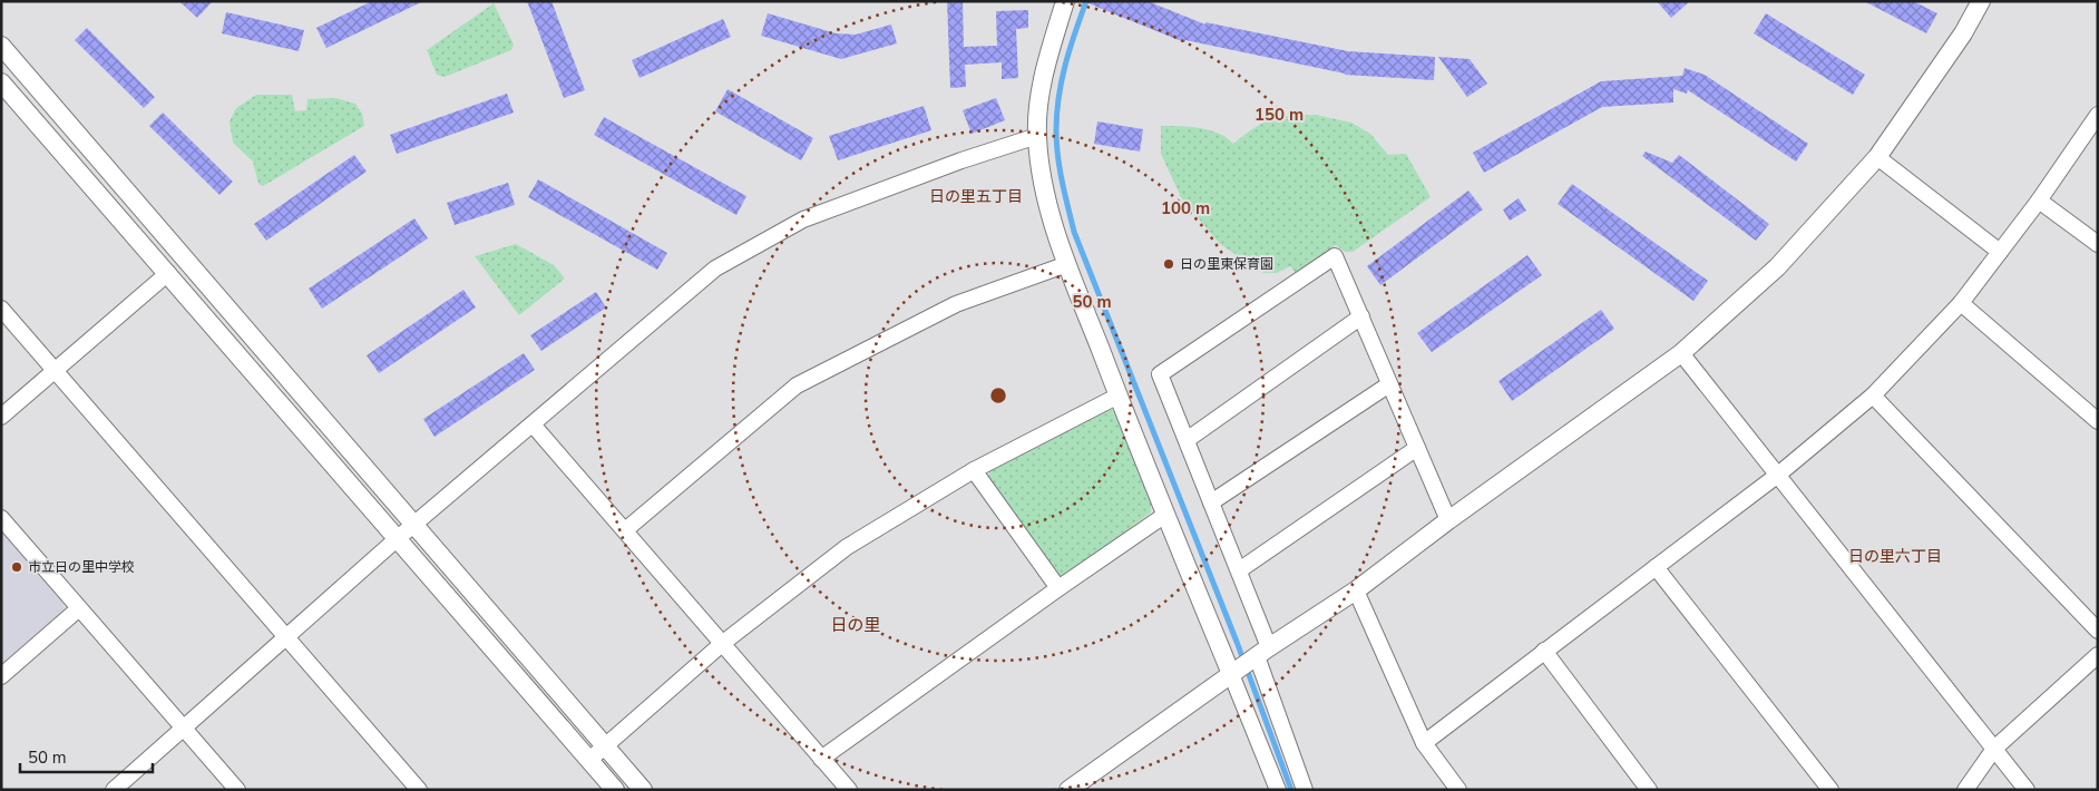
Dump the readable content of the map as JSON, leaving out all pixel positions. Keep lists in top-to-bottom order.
{
  "districts": ["日の里五丁目", "日の里六丁目", "日の里"],
  "places": ["日の里東保育園", "市立日の里中学校"],
  "scale_bar": "50 m",
  "rings": ["150 m", "100 m", "50 m"]
}
